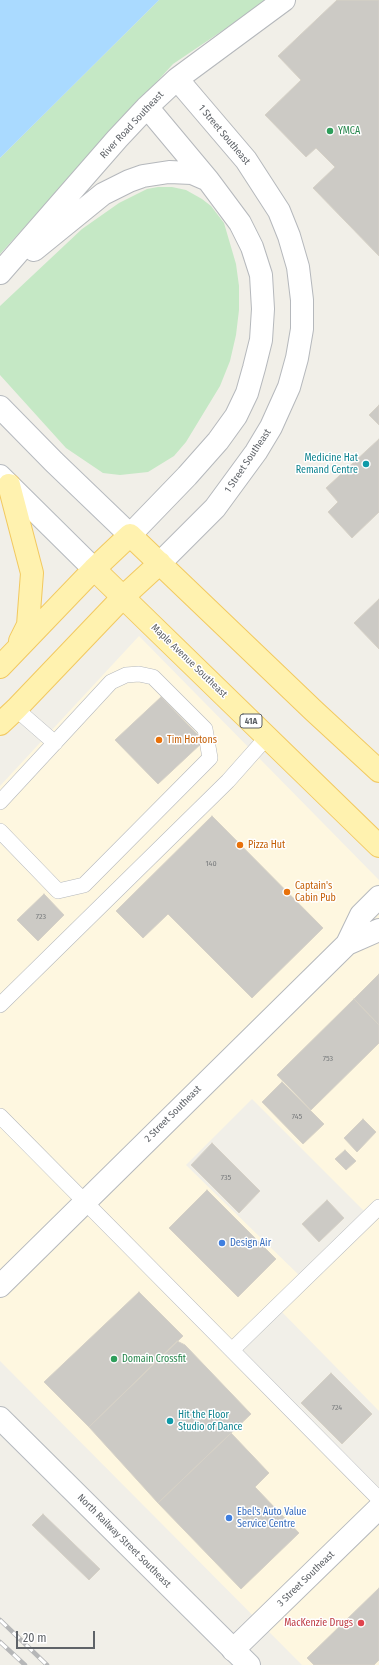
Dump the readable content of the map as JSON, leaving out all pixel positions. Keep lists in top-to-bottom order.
{
  "streets": {
    "main road": ["1 Street Southeast", "Maple Avenue Southeast", "41A"],
    "street": [
      "River Road Southeast",
      "2 Street Southeast",
      "North Railway Street Southeast",
      "3 Street Southeast"
    ]
  },
  "crossings": [
    ["River Road Southeast", "1 Street Southeast"],
    ["1 Street Southeast", "Maple Avenue Southeast"],
    ["North Railway Street Southeast", "3 Street Southeast"]
  ],
  "places": [
    "YMCA",
    "Medicine Hat Remand Centre",
    "Tim Hortons",
    "Pizza Hut",
    "Captain's Cabin Pub",
    "Design Air",
    "Domain Crossfit",
    "Hit the Floor Studio of Dance",
    "Ebel's Auto Value Service Centre",
    "MacKenzie Drugs"
  ],
  "house_numbers": [
    "140",
    "723",
    "753",
    "745",
    "735",
    "724"
  ],
  "scale_bar": "20 m"
}
